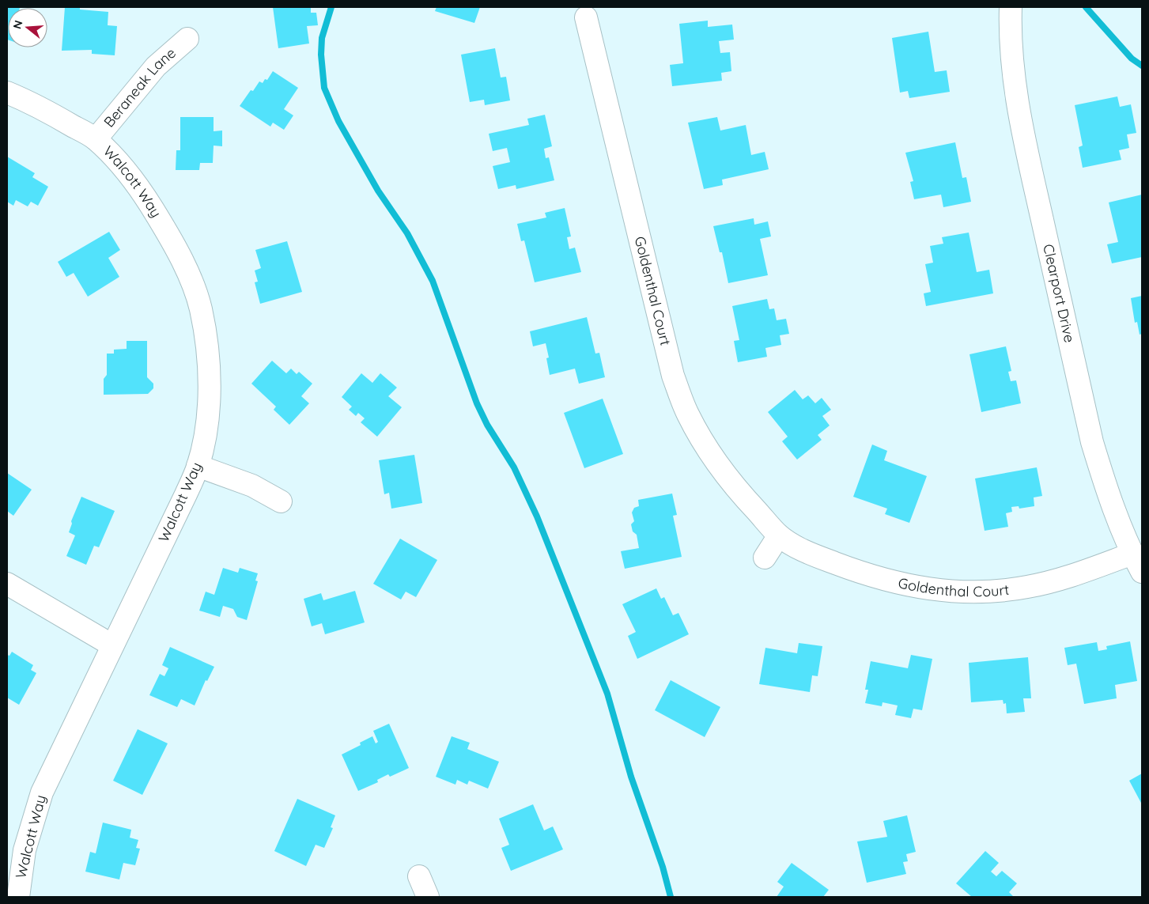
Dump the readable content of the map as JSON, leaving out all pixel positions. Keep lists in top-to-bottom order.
{
  "streets": {
    "street": [
      "Beraneak Lane",
      "Walcott Way",
      "Goldenthal Court",
      "Clearport Drive"
    ]
  },
  "crossings": [
    ["Beraneak Lane", "Walcott Way"],
    ["Goldenthal Court", "Clearport Drive"]
  ],
  "north": "left"
}
